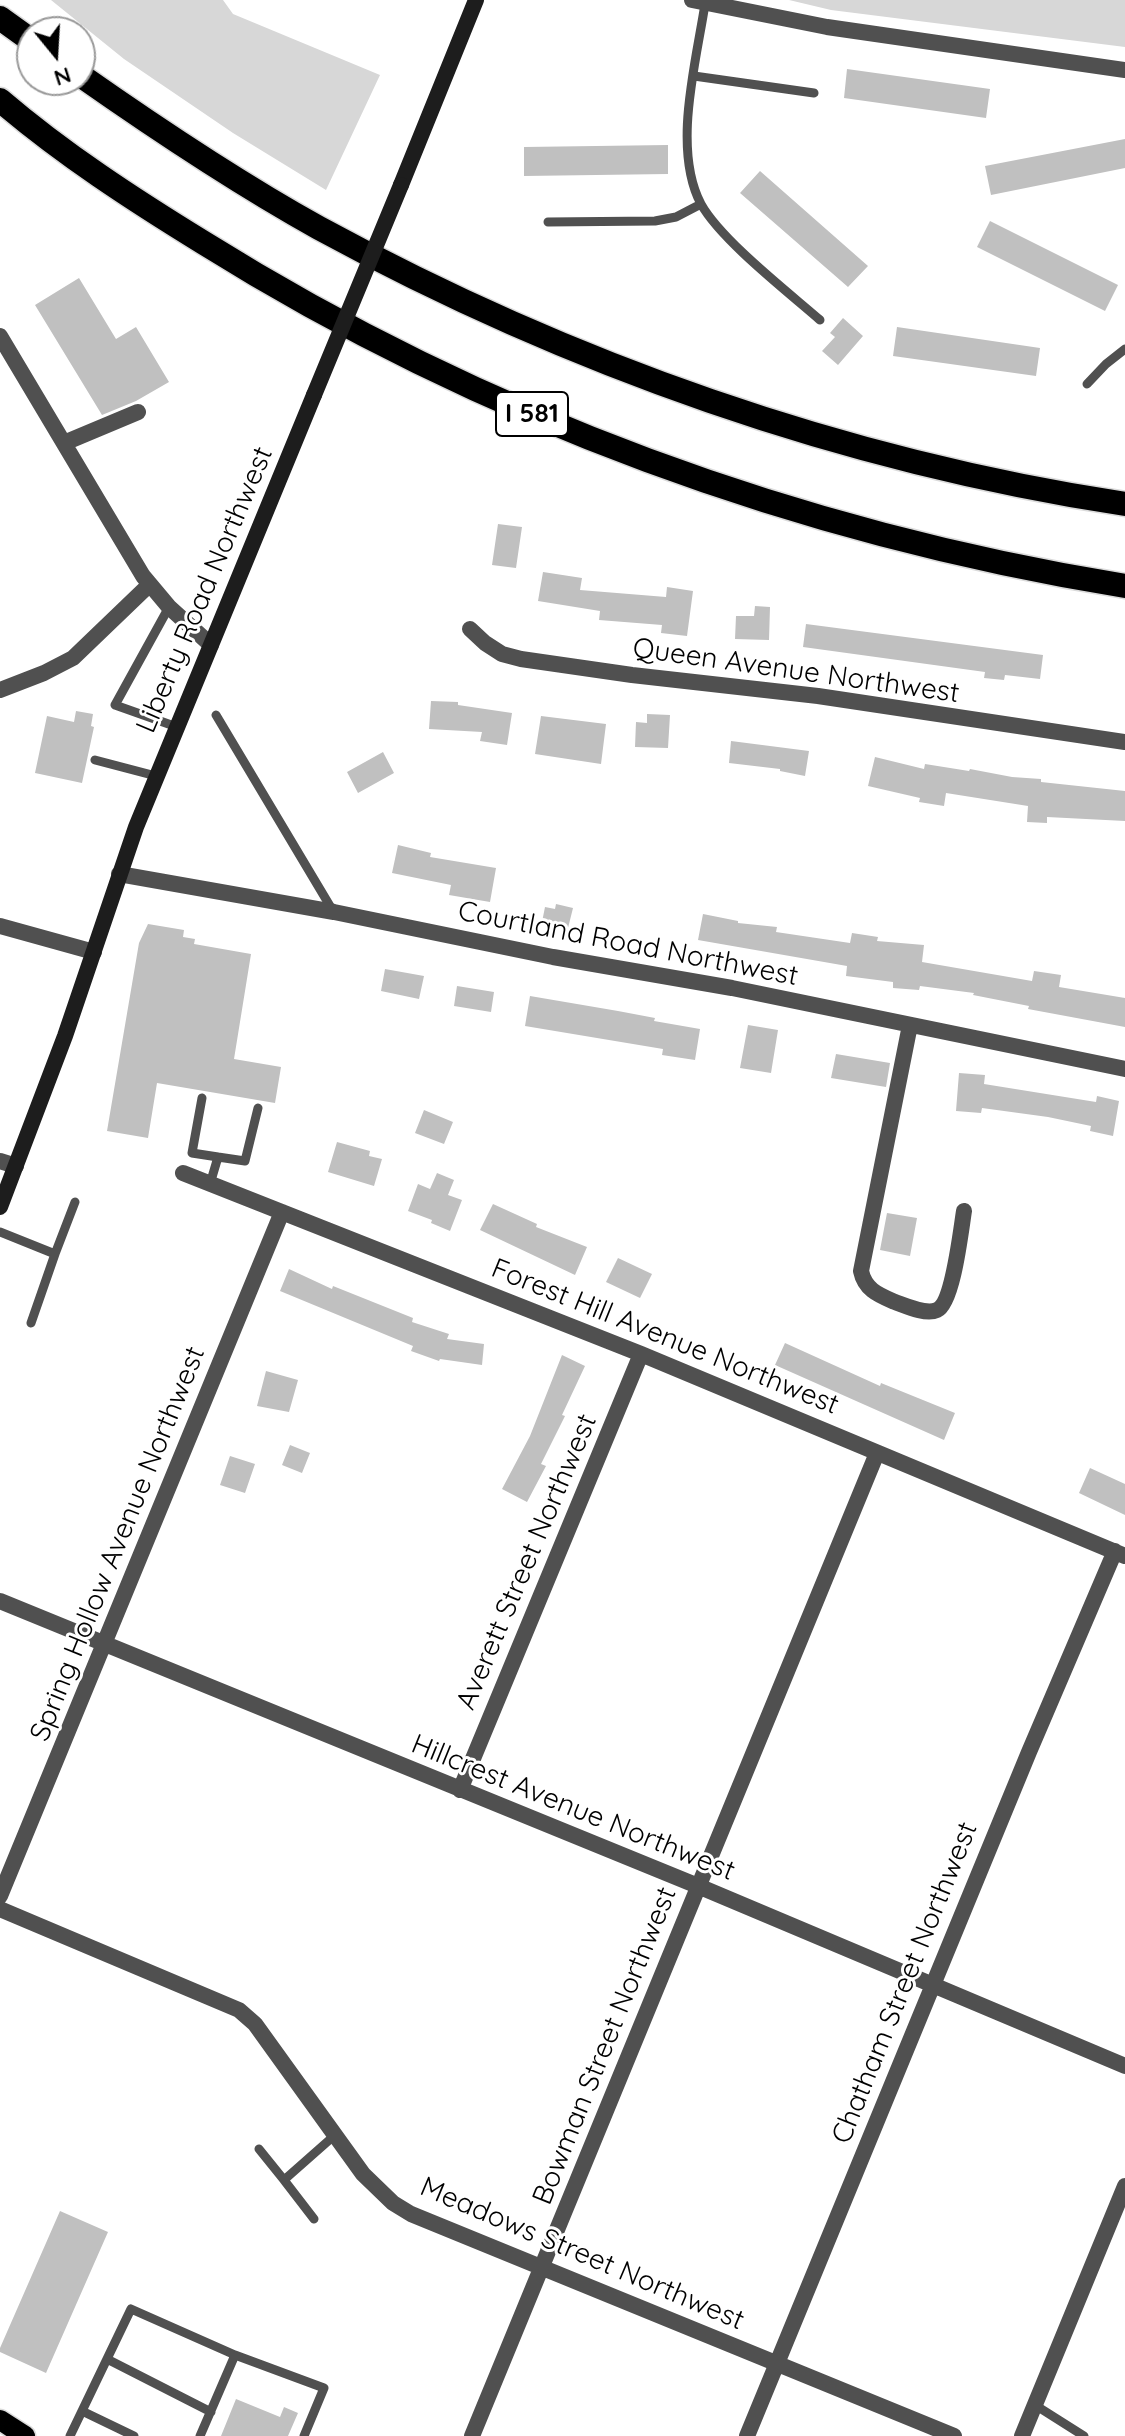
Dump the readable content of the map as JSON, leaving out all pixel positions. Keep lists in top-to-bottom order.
{
  "streets": {
    "highway": ["I 581"],
    "street": [
      "Liberty Road Northwest",
      "Queen Avenue Northwest",
      "Courtland Road Northwest",
      "Forest Hill Avenue Northwest",
      "Spring Hollow Avenue Northwest",
      "Averett Street Northwest",
      "Hillcrest Avenue Northwest",
      "Chatham Street Northwest",
      "Bowman Street Northwest",
      "Meadows Street Northwest"
    ]
  },
  "crossings": [
    ["Liberty Road Northwest", "Courtland Road Northwest"],
    ["Forest Hill Avenue Northwest", "Spring Hollow Avenue Northwest"],
    ["Forest Hill Avenue Northwest", "Averett Street Northwest"],
    ["Forest Hill Avenue Northwest", "Chatham Street Northwest"],
    ["Forest Hill Avenue Northwest", "Bowman Street Northwest"],
    ["Spring Hollow Avenue Northwest", "Hillcrest Avenue Northwest"],
    ["Averett Street Northwest", "Hillcrest Avenue Northwest"],
    ["Hillcrest Avenue Northwest", "Chatham Street Northwest"],
    ["Hillcrest Avenue Northwest", "Bowman Street Northwest"],
    ["Chatham Street Northwest", "Meadows Street Northwest"],
    ["Bowman Street Northwest", "Meadows Street Northwest"]
  ],
  "north": "bottom"
}
